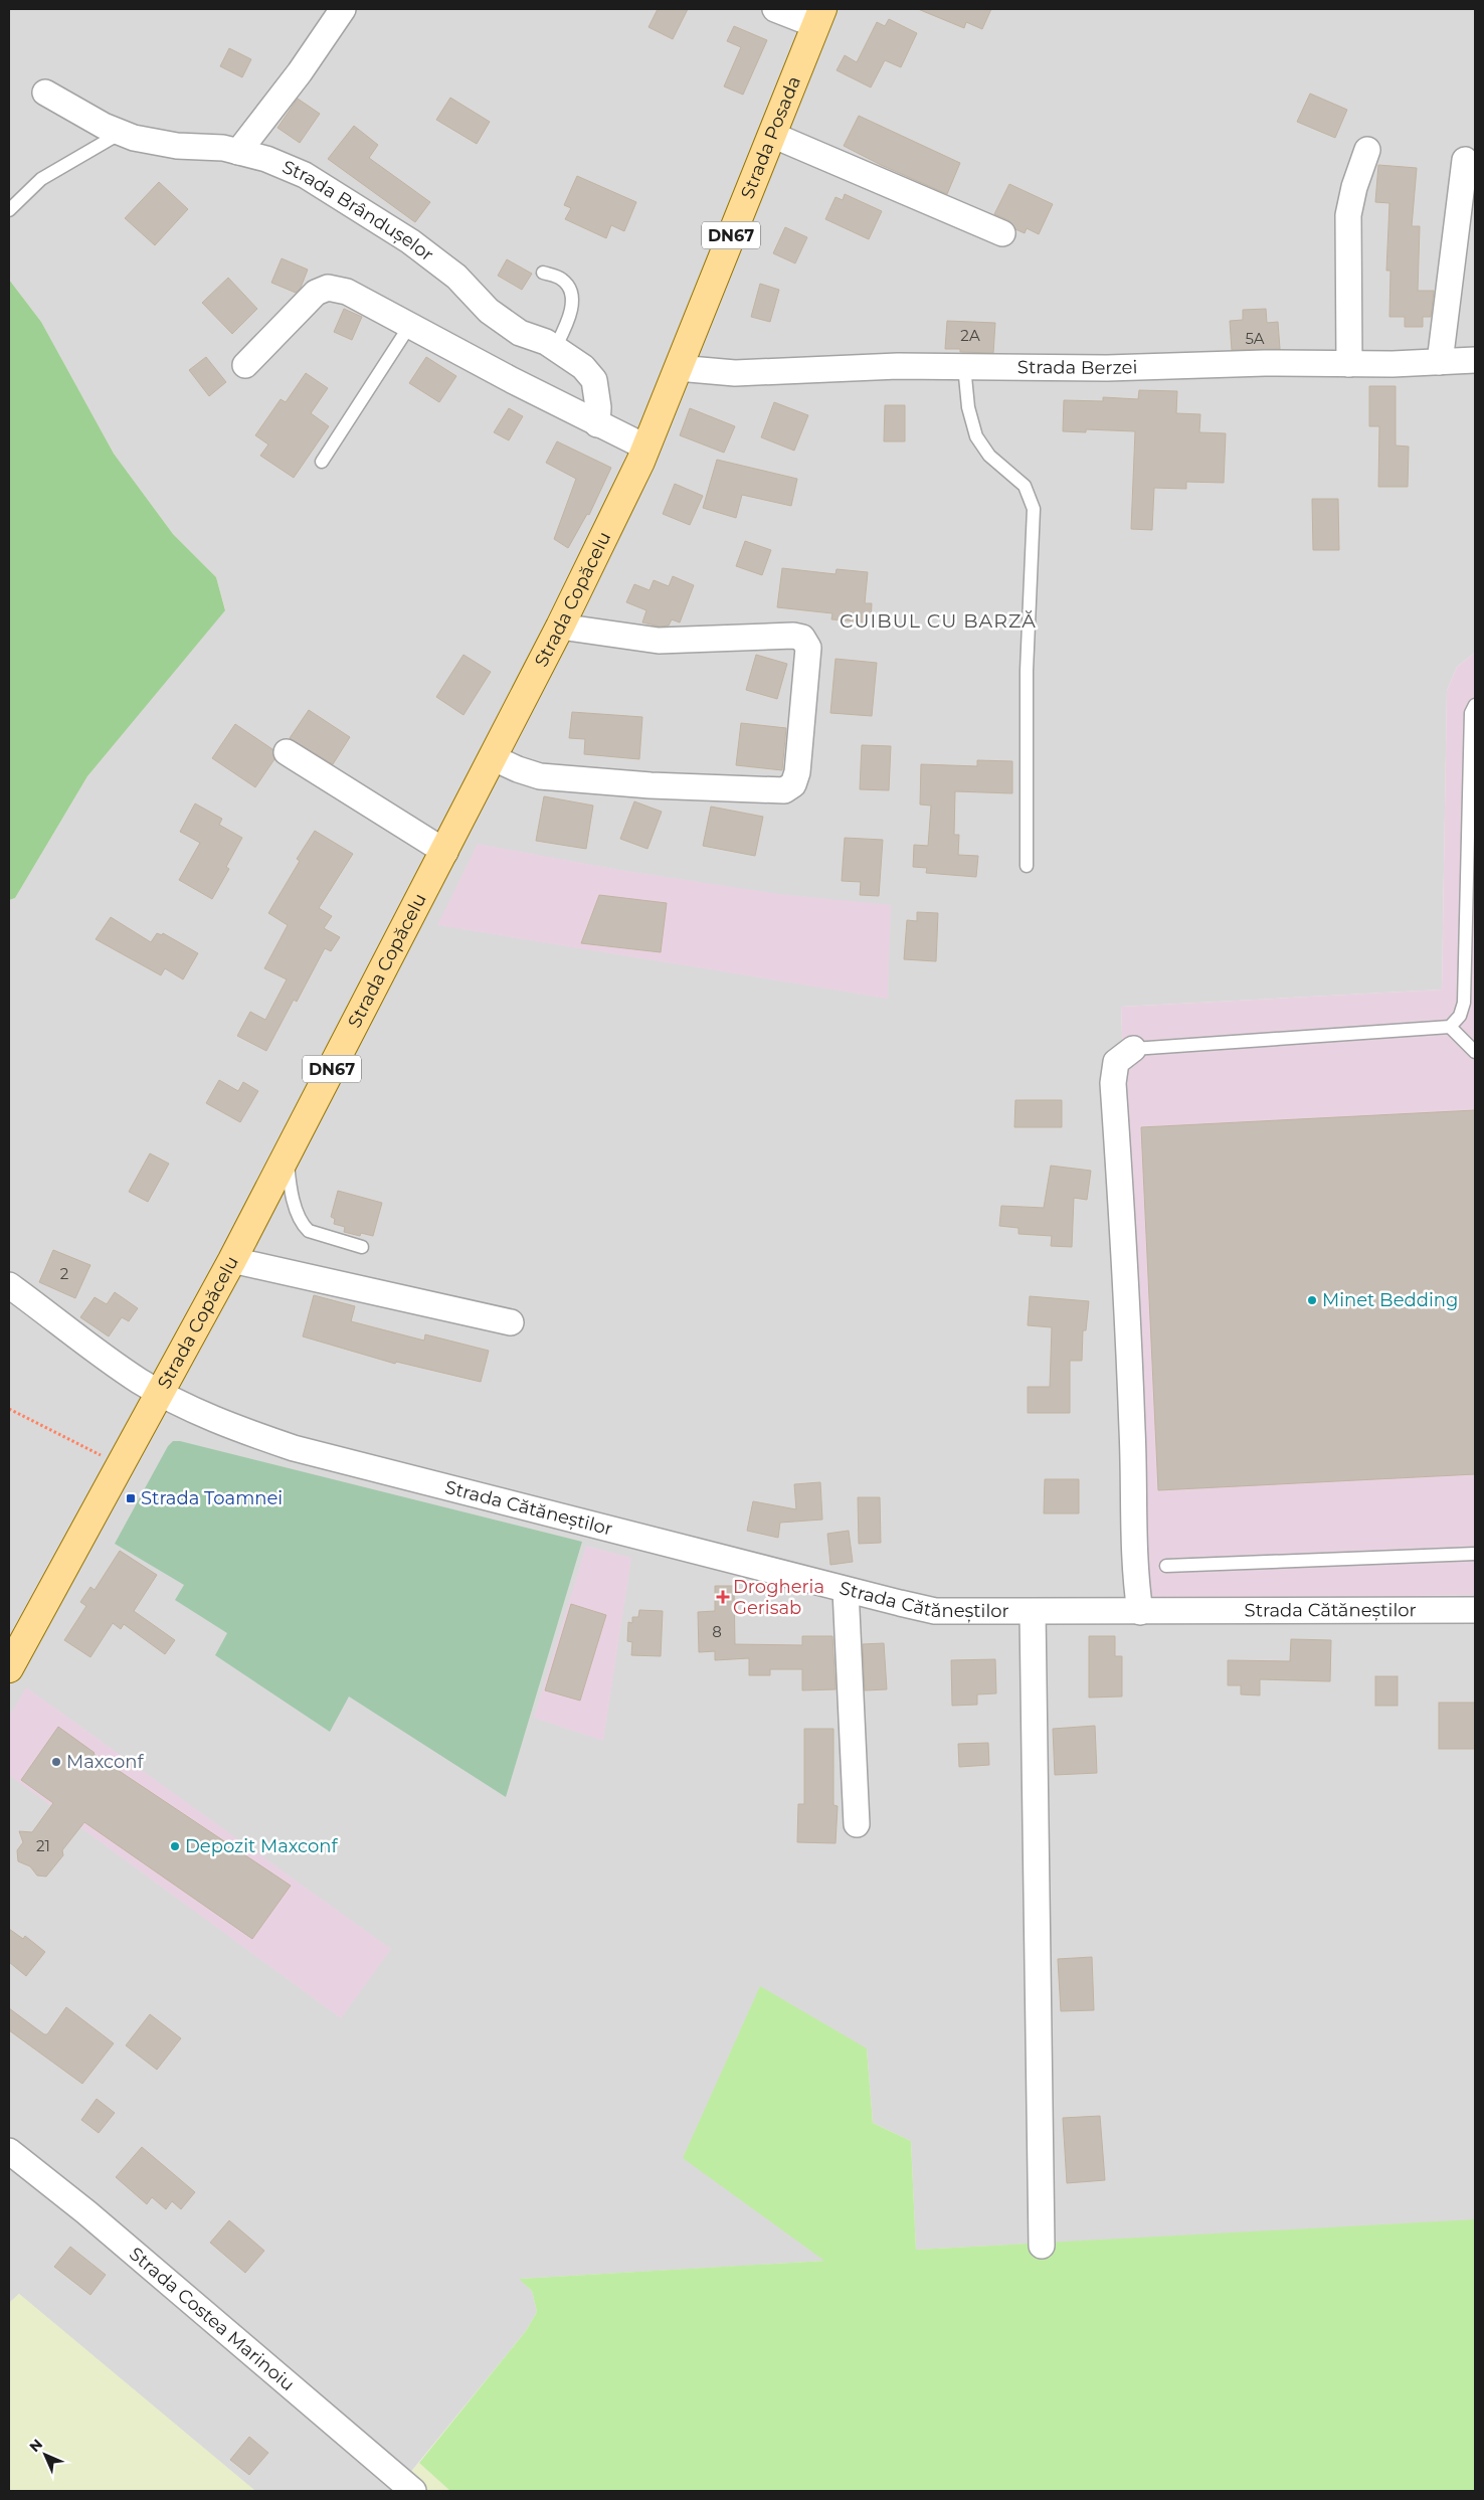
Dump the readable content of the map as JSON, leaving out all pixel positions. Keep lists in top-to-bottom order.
{
  "streets": {
    "main road": ["Strada Posada", "DN67", "Strada Copăcelu"],
    "street": [
      "Strada Brândușelor",
      "Strada Berzei",
      "Strada Cătăneștilor",
      "Strada Costea Marinoiu"
    ]
  },
  "crossings": [
    ["Strada Posada", "Strada Berzei"],
    ["Strada Posada", "Strada Copăcelu"],
    ["Strada Copăcelu", "Strada Cătăneștilor"]
  ],
  "districts": ["CUIBUL CU BARZĂ"],
  "places": {
    "other": ["Minet Bedding", "Maxconf", "Depozit Maxconf"],
    "transit": ["Strada Toamnei"],
    "health": ["Drogheria Gerisab"]
  },
  "house_numbers": [
    "2A",
    "5A",
    "2",
    "8",
    "21"
  ],
  "north": "top left"
}
